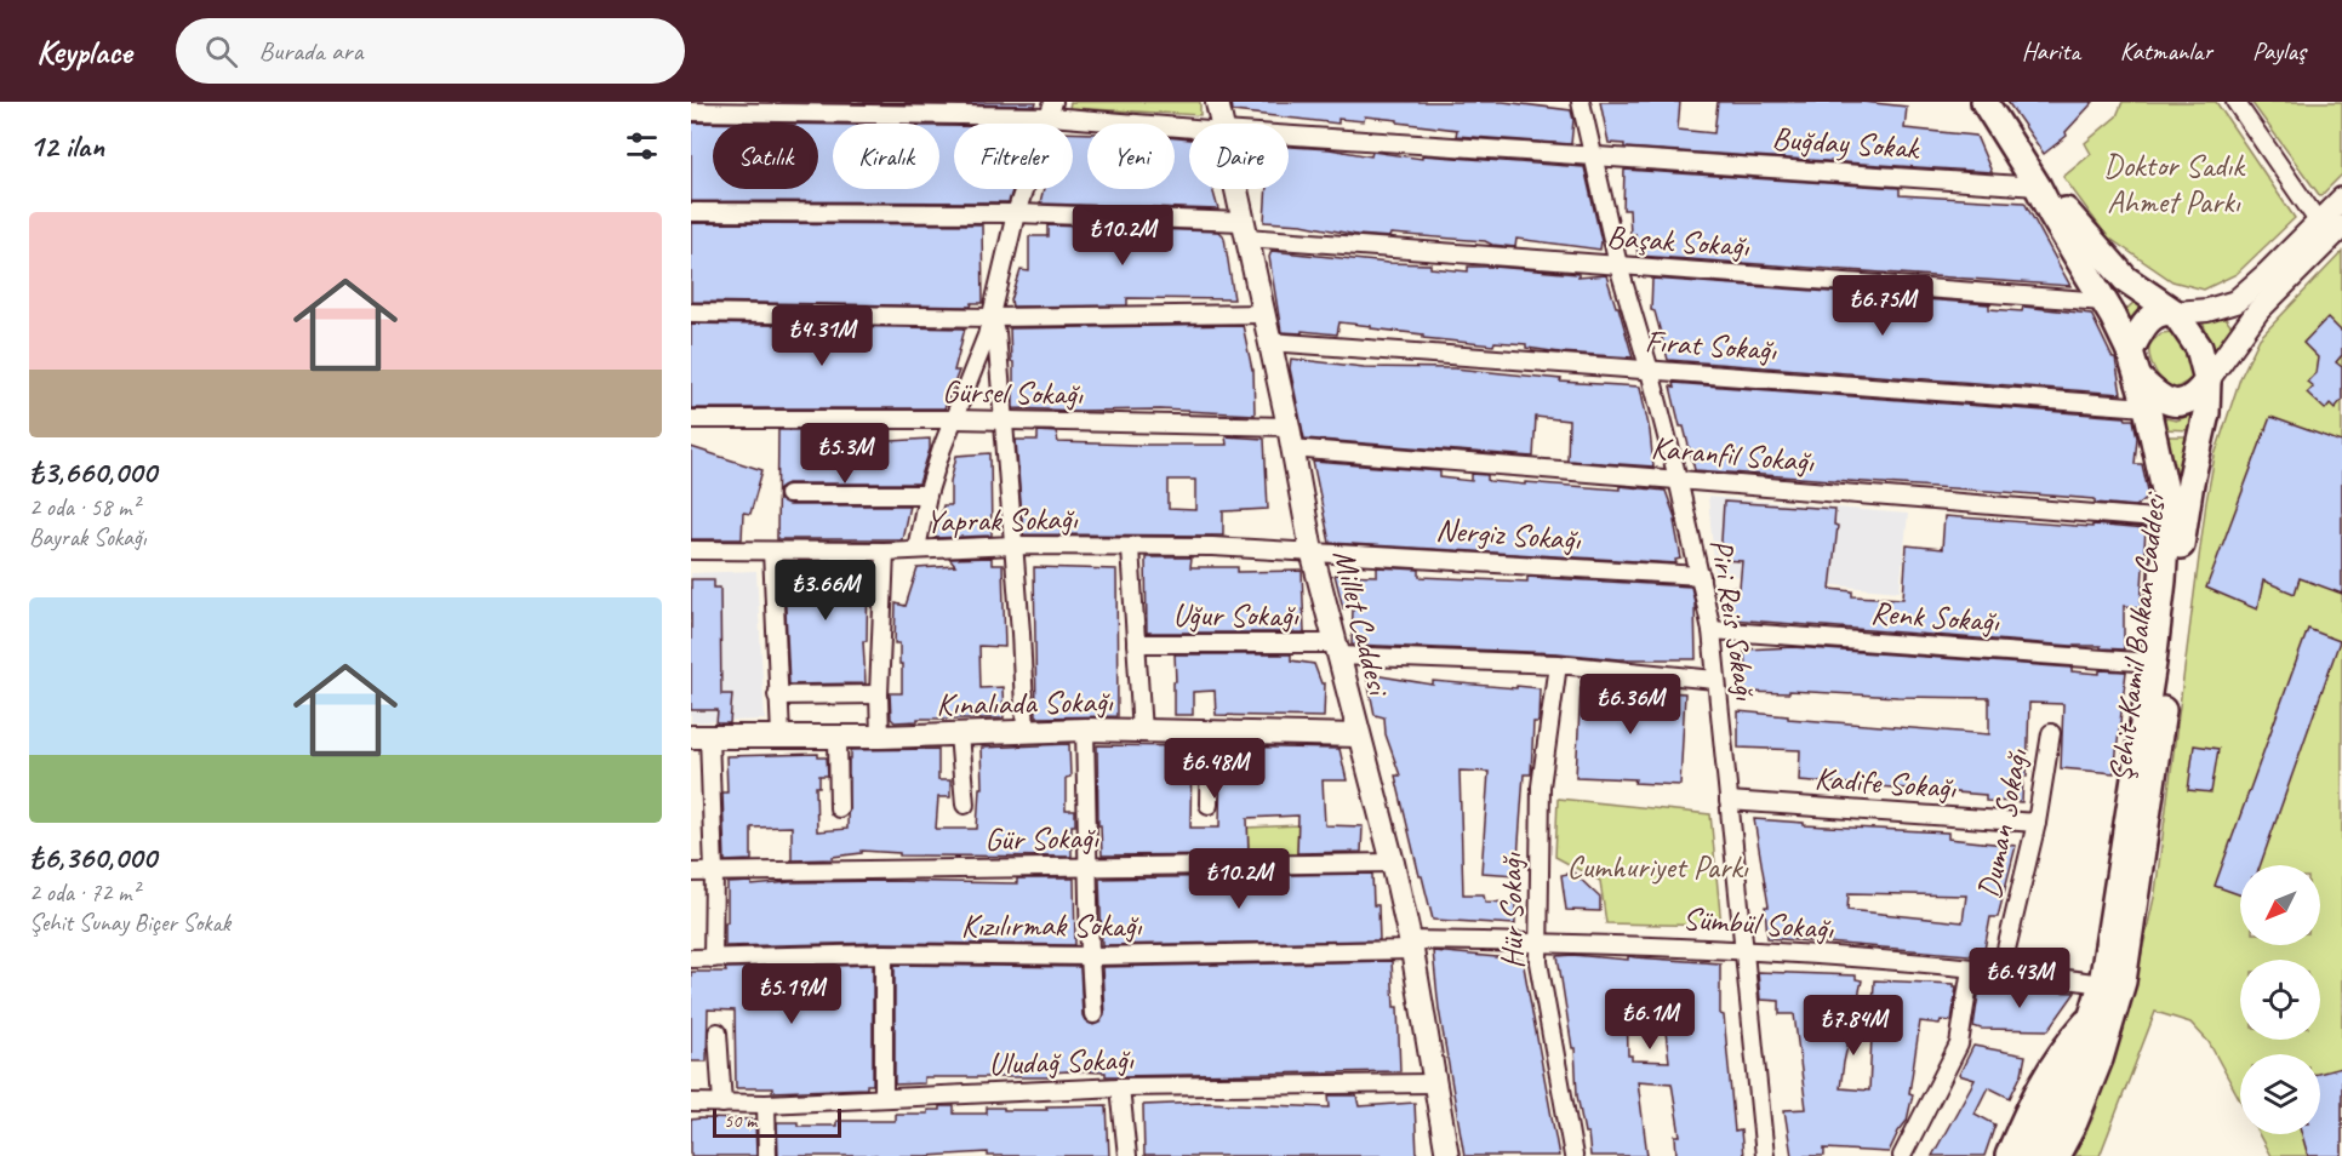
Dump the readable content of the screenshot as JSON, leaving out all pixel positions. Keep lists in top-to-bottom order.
{
  "streets": {
    "main road": ["Millet Caddesi", "Şehit Kamil Balkan Caddesi", "Kınalıada Sokağı"],
    "street": [
      "Buğday Sokak",
      "Başak Sokağı",
      "Fırat Sokağı",
      "Gürsel Sokağı",
      "Karanfil Sokağı",
      "Yaprak Sokağı",
      "Nergiz Sokağı",
      "Uğur Sokağı",
      "Renk Sokağı",
      "Piri Reis Sokağı",
      "Kadife Sokağı",
      "Duman Sokağı",
      "Gür Sokağı",
      "Hür Sokağı",
      "Sümbül Sokağı",
      "Kızılırmak Sokağı",
      "Uludağ Sokağı"
    ]
  },
  "crossings": [
    ["Buğday Sokak", "Piri Reis Sokağı"],
    ["Buğday Sokak", "Şehit Kamil Balkan Caddesi"],
    ["Başak Sokağı", "Piri Reis Sokağı"],
    ["Başak Sokağı", "Millet Caddesi"],
    ["Başak Sokağı", "Şehit Kamil Balkan Caddesi"],
    ["Fırat Sokağı", "Piri Reis Sokağı"],
    ["Fırat Sokağı", "Millet Caddesi"],
    ["Fırat Sokağı", "Şehit Kamil Balkan Caddesi"],
    ["Gürsel Sokağı", "Karanfil Sokağı"],
    ["Gürsel Sokağı", "Millet Caddesi"],
    ["Karanfil Sokağı", "Piri Reis Sokağı"],
    ["Karanfil Sokağı", "Millet Caddesi"],
    ["Karanfil Sokağı", "Şehit Kamil Balkan Caddesi"],
    ["Yaprak Sokağı", "Nergiz Sokağı"],
    ["Yaprak Sokağı", "Millet Caddesi"],
    ["Nergiz Sokağı", "Piri Reis Sokağı"],
    ["Nergiz Sokağı", "Millet Caddesi"],
    ["Uğur Sokağı", "Piri Reis Sokağı"],
    ["Uğur Sokağı", "Millet Caddesi"],
    ["Uğur Sokağı", "Hür Sokağı"],
    ["Renk Sokağı", "Piri Reis Sokağı"],
    ["Renk Sokağı", "Şehit Kamil Balkan Caddesi"],
    ["Piri Reis Sokağı", "Kadife Sokağı"],
    ["Piri Reis Sokağı", "Sümbül Sokağı"],
    ["Millet Caddesi", "Kınalıada Sokağı"],
    ["Millet Caddesi", "Gür Sokağı"],
    ["Millet Caddesi", "Sümbül Sokağı"],
    ["Millet Caddesi", "Kızılırmak Sokağı"],
    ["Millet Caddesi", "Uludağ Sokağı"],
    ["Şehit Kamil Balkan Caddesi", "Sümbül Sokağı"],
    ["Kadife Sokağı", "Duman Sokağı"],
    ["Duman Sokağı", "Sümbül Sokağı"],
    ["Hür Sokağı", "Sümbül Sokağı"],
    ["Sümbül Sokağı", "Kızılırmak Sokağı"]
  ],
  "parks": ["Doktor Sadık Ahmet Parkı", "Cumhuriyet Parkı"],
  "scale_bar": "50 m",
  "north": "bottom left",
  "page": {
    "header": "Keyplace",
    "search": "Burada ara",
    "nav": ["Harita", "Katmanlar", "Paylaş"],
    "heading": "12 ilan",
    "chip": [
      "Satılık",
      "Kiralık",
      "Filtreler",
      "Yeni",
      "Daire"
    ],
    "list": [
      {
        "name": "₺3,660,000",
        "note": "2 oda · 58 m² · Bayrak Sokağı"
      },
      {
        "name": "₺6,360,000",
        "note": "2 oda · 72 m² · Şehit Sunay Biçer Sokak"
      }
    ],
    "price": [
      "₺10.2M",
      "₺6.75M",
      "₺4.31M",
      "₺5.3M",
      "₺3.66M",
      "₺6.36M",
      "₺6.48M",
      "₺10.2M",
      "₺6.43M",
      "₺5.19M",
      "₺6.1M",
      "₺7.84M"
    ],
    "scale": "50 m"
  }
}
